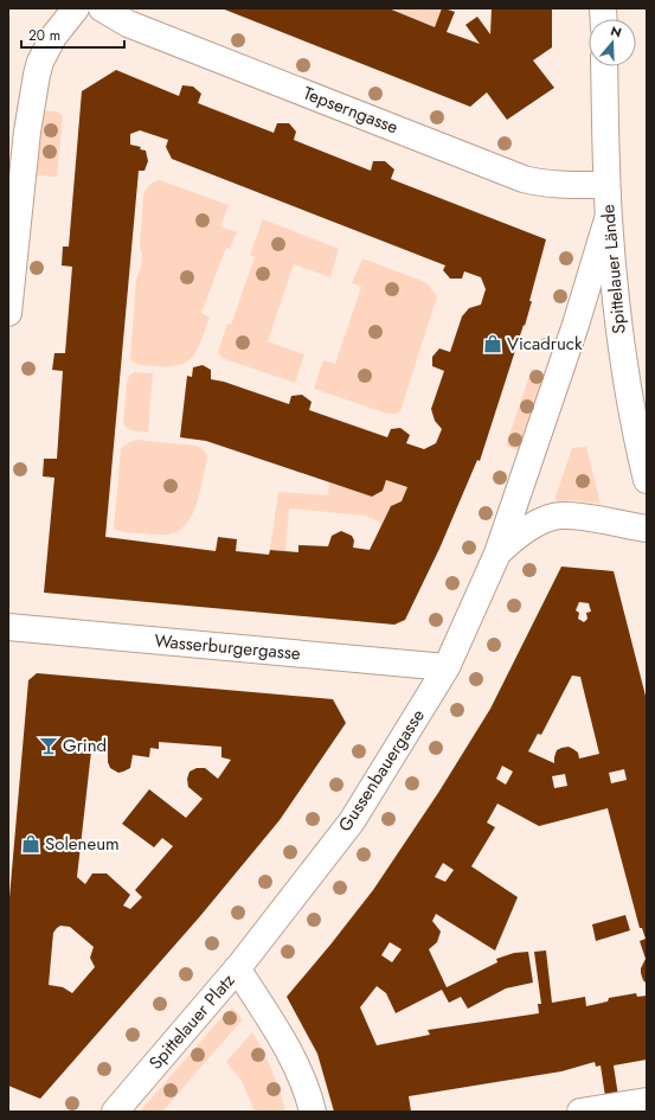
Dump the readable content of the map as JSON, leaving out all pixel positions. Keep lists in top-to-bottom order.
{
  "streets": {
    "street": [
      "Tepserngasse",
      "Spittelauer Lände",
      "Wasserburgergasse",
      "Gussenbauergasse",
      "Spittelauer Platz"
    ]
  },
  "crossings": [
    ["Tepserngasse", "Spittelauer Lände"],
    ["Spittelauer Lände", "Gussenbauergasse"],
    ["Wasserburgergasse", "Gussenbauergasse"],
    ["Gussenbauergasse", "Spittelauer Platz"]
  ],
  "places": {
    "shop": ["Vicadruck", "Soleneum"],
    "bar": ["Grind"]
  },
  "scale_bar": "20 m",
  "north": "top"
}
